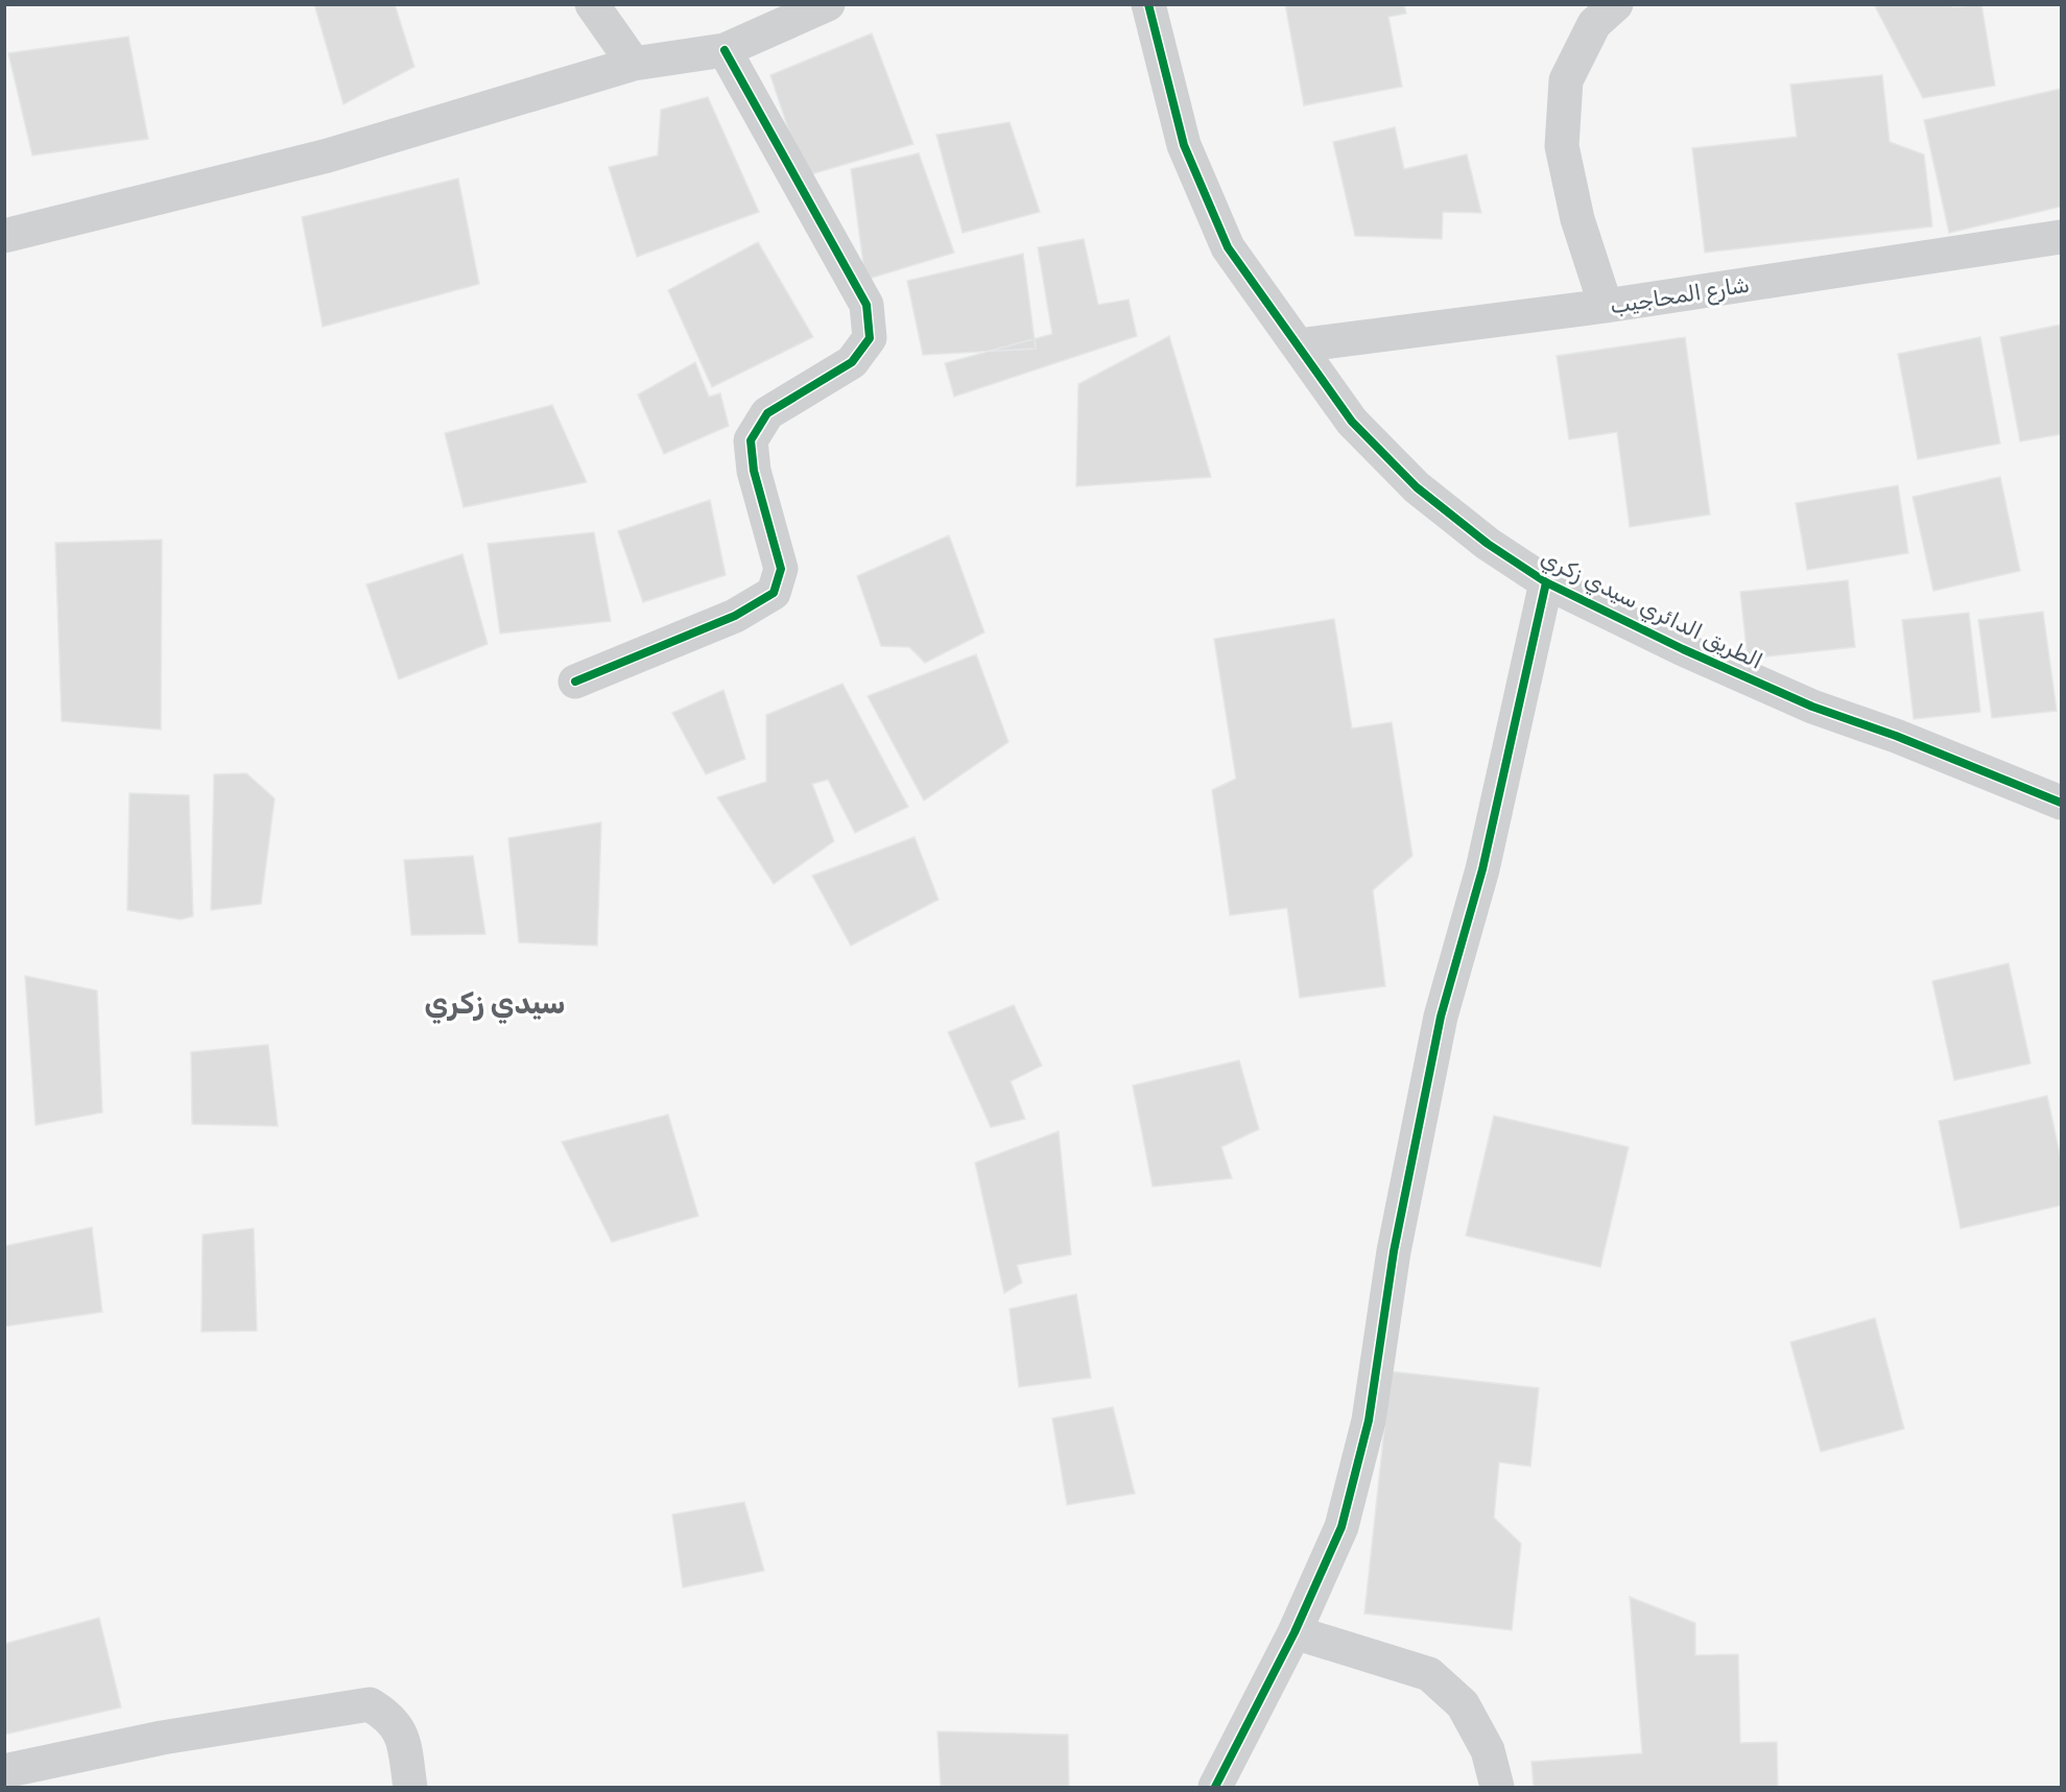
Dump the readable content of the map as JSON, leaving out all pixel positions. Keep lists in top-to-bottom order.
{
  "streets": {
    "street": ["شارع المحاجيب", "الطريق الدائري سيدي زكري"]
  },
  "crossings": [
    ["شارع المحاجيب", "الطريق الدائري سيدي زكري"]
  ],
  "districts": ["سيدي زكري"]
}
